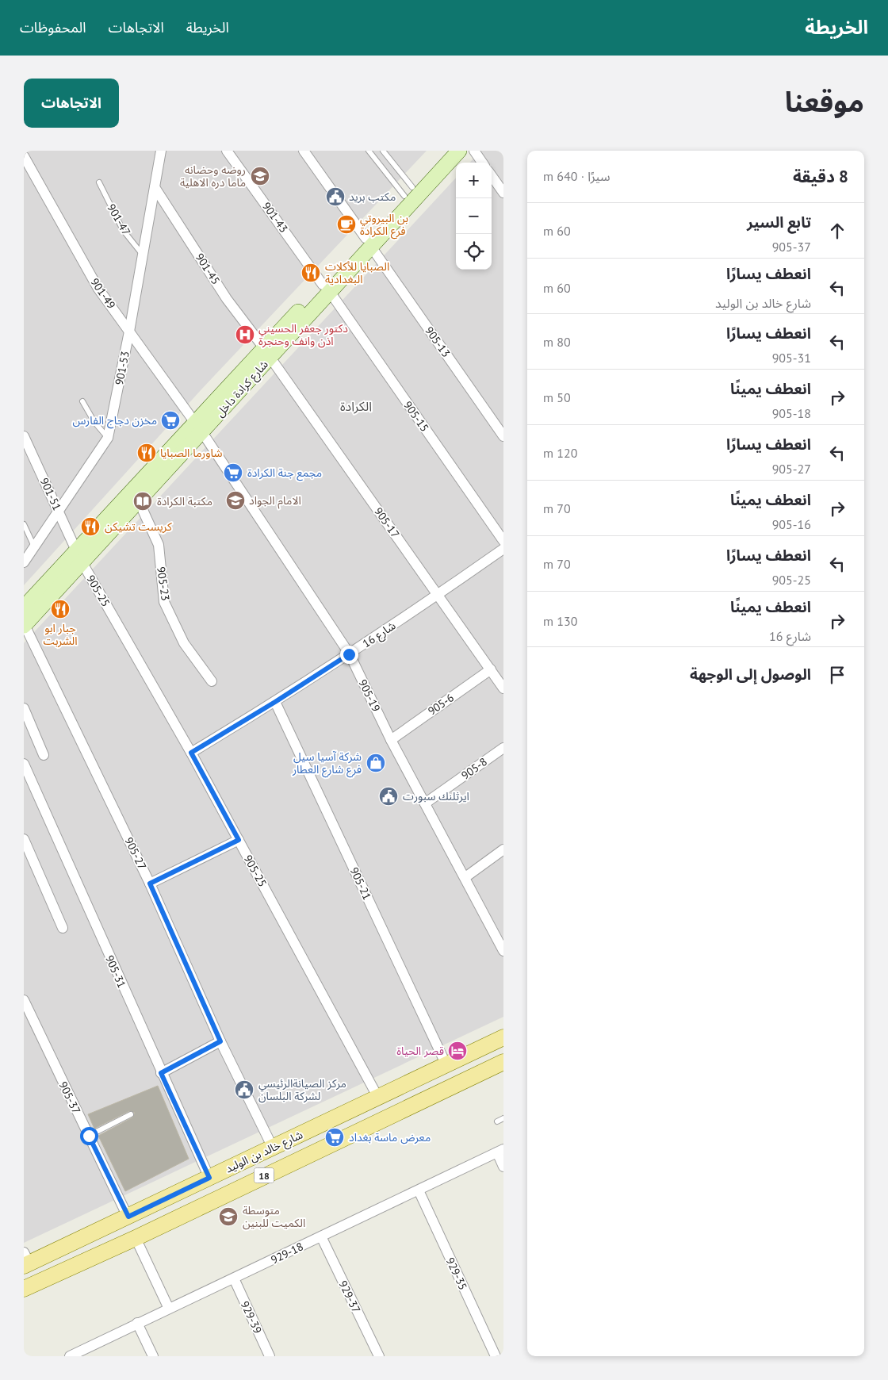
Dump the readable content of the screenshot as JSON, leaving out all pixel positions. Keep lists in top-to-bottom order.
{
  "streets": {
    "main road": ["شارع كرادة داخل", "شارع خالد بن الوليد", "18"],
    "street": [
      "901-43",
      "901-45",
      "901-49",
      "905-13",
      "901-53",
      "905-15",
      "901-51",
      "905-17",
      "905-23",
      "905-25",
      "شارع 16",
      "905-19",
      "905-6",
      "905-8",
      "905-27",
      "905-21",
      "905-31",
      "905-37",
      "929-18",
      "929-35",
      "929-37",
      "929-39"
    ],
    "lane": ["901-47"]
  },
  "crossings": [
    ["901-43", "شارع كرادة داخل"],
    ["901-43", "905-15"],
    ["901-47", "901-53"],
    ["901-45", "901-53"],
    ["901-45", "شارع كرادة داخل"],
    ["901-45", "905-17"],
    ["901-49", "901-53"],
    ["901-49", "شارع كرادة داخل"],
    ["901-49", "905-19"],
    ["905-13", "شارع كرادة داخل"],
    ["901-53", "901-51"],
    ["شارع كرادة داخل", "905-15"],
    ["شارع كرادة داخل", "901-51"],
    ["شارع كرادة داخل", "905-17"],
    ["شارع كرادة داخل", "905-23"],
    ["شارع كرادة داخل", "905-25"],
    ["شارع كرادة داخل", "905-19"],
    ["شارع كرادة داخل", "905-27"],
    ["901-51", "905-25"],
    ["905-17", "شارع 16"],
    ["905-17", "905-6"],
    ["905-25", "شارع 16"],
    ["905-25", "شارع خالد بن الوليد"],
    ["شارع 16", "905-19"],
    ["شارع 16", "905-21"],
    ["905-19", "905-6"],
    ["905-19", "905-8"],
    ["905-27", "شارع خالد بن الوليد"],
    ["905-21", "شارع خالد بن الوليد"],
    ["905-31", "شارع خالد بن الوليد"],
    ["905-37", "شارع خالد بن الوليد"],
    ["929-18", "929-35"],
    ["929-18", "929-37"],
    ["929-18", "929-39"]
  ],
  "districts": ["الكرادة"],
  "places": {
    "school or university": ["روضه وحضانه ماما دره الاهلية", "الامام الجواد", "متوسطة الكميت للبنين"],
    "public building": ["مكتب بريد", "ايرثلنك سبورت", "مركز الصيانةالرئيسي لشركة البلسان"],
    "cafe": ["بن البيروتي فرع الكرادة"],
    "restaurant": [
      "الصبايا للأكلات البغدادية",
      "شاورما الصبايا",
      "كريست تشيكن",
      "جبار ابو الشربت"
    ],
    "hospital": ["دكتور جعفر الحسيني اذن وانف وحنجرة"],
    "supermarket": ["مخزن دجاج الفارس", "مجمع جنة الكرادة", "معرض ماسة بغداد"],
    "library": ["مكتبة الكرادة"],
    "shop": ["شركة آسيا سيل فرع شارع العطار"],
    "hotel": ["قصر الحياة"]
  },
  "page": {
    "header": "الخريطة",
    "nav": ["الخريطة", "الاتجاهات", "المحفوظات"],
    "title": "موقعنا",
    "buttons": "الاتجاهات",
    "heading": ["8 دقيقة", "سيرًا · 640 m"],
    "map_buttons": ["+", "−"],
    "list": [
      ["تابع السير", "905-37", "60 m"],
      ["انعطف يسارًا", "شارع خالد بن الوليد", "60 m"],
      ["انعطف يسارًا", "905-31", "80 m"],
      ["انعطف يمينًا", "905-18", "50 m"],
      ["انعطف يسارًا", "905-27", "120 m"],
      ["انعطف يمينًا", "905-16", "70 m"],
      ["انعطف يسارًا", "905-25", "70 m"],
      ["انعطف يمينًا", "شارع 16", "130 m"],
      "الوصول إلى الوجهة"
    ]
  }
}
